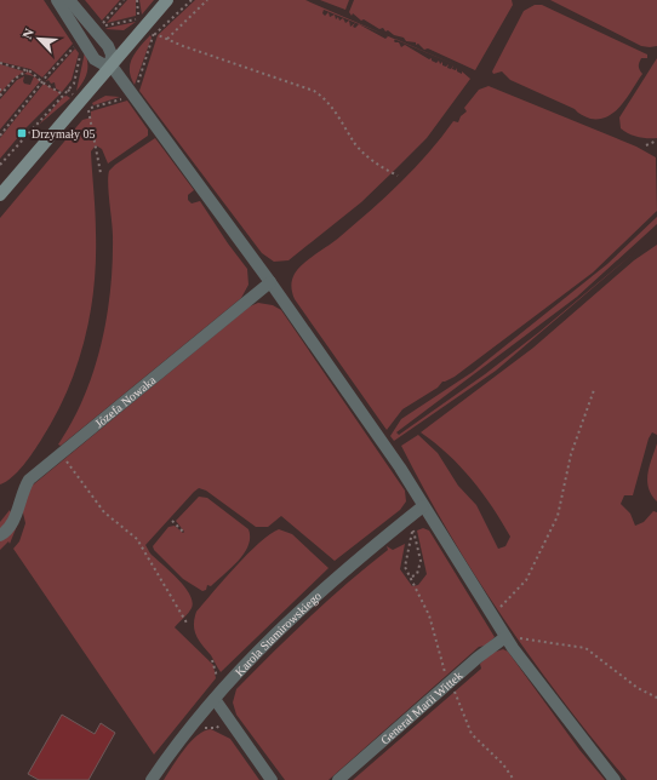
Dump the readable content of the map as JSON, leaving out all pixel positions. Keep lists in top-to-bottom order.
{
  "streets": {
    "street": ["Józefa Nowaka", "Karola Stamirowskiego", "Generał Marii Wittek"]
  },
  "places": {
    "transit": ["Drzymały 05"]
  },
  "north": "top left"
}
